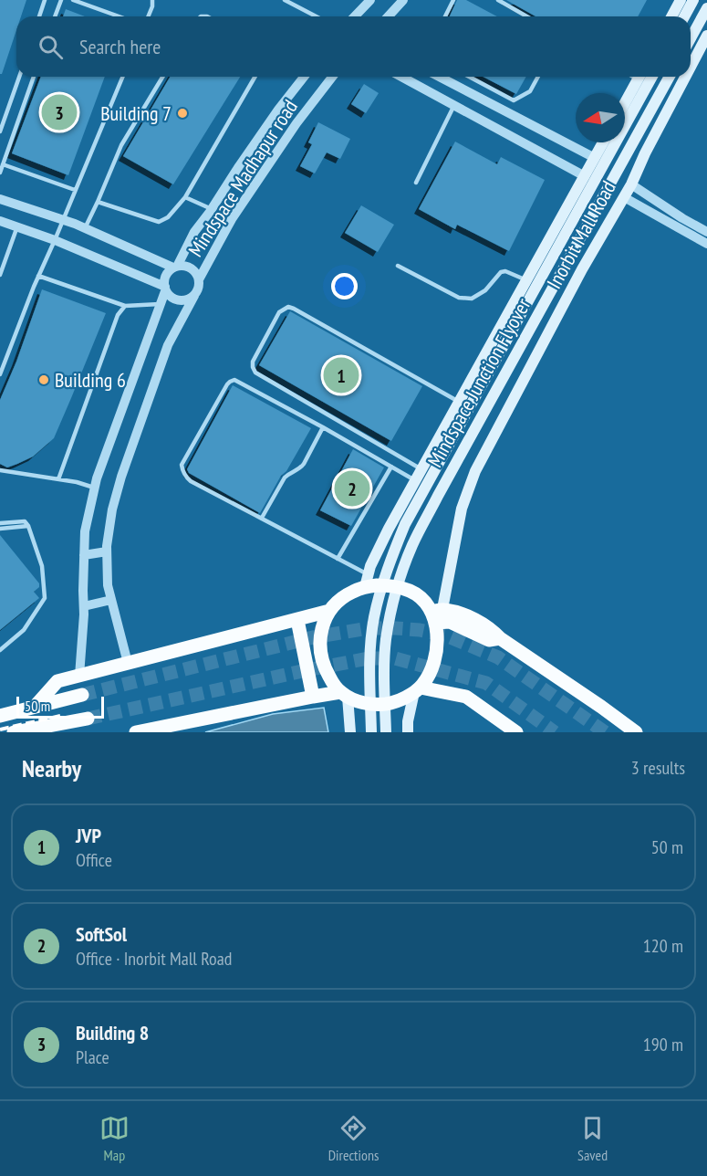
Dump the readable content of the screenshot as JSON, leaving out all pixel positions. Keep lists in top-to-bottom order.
{
  "streets": {
    "main road": ["Inorbit Mall Road", "Mindspace Junction Flyover"],
    "street": ["Mindspace Madhapur road"]
  },
  "places": ["Building 7", "Building 6"],
  "scale_bar": "50 m",
  "north": "left",
  "page": {
    "search": "Search here",
    "pins": ["3", "1", "2"],
    "scale": "50 m",
    "heading": ["Nearby", "3 results"],
    "list": [
      {
        "mark": "1",
        "name": "JVP",
        "note": "Office",
        "value": "50 m"
      },
      {
        "mark": "2",
        "name": "SoftSol",
        "note": "Office · Inorbit Mall Road",
        "value": "120 m"
      },
      {
        "mark": "3",
        "name": "Building 8",
        "note": "Place",
        "value": "190 m"
      }
    ],
    "nav": ["Map", "Directions", "Saved"]
  }
}
